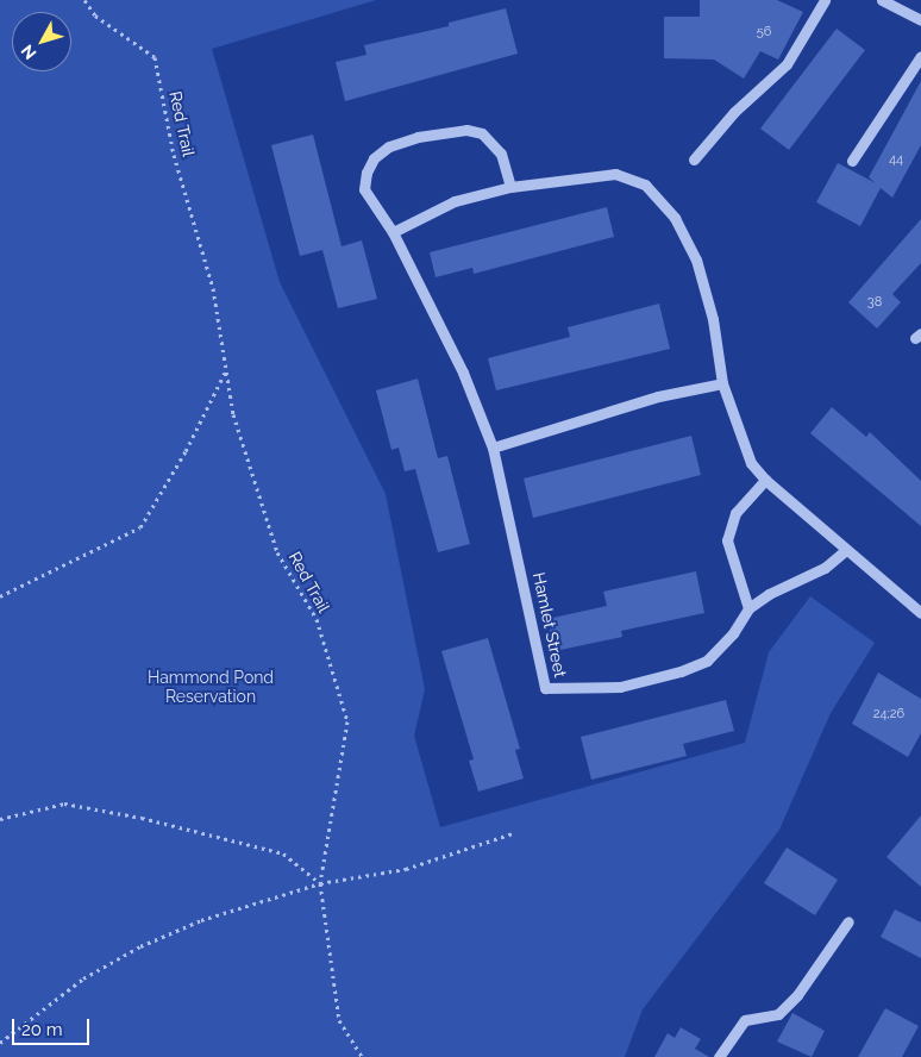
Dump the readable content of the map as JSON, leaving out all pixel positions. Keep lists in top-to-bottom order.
{
  "streets": {
    "street": ["Hamlet Street"],
    "path": ["Red Trail"]
  },
  "parks": ["Hammond Pond Reservation"],
  "house_numbers": [
    "56",
    "44",
    "38",
    "24;26"
  ],
  "scale_bar": "20 m",
  "north": "bottom left"
}
